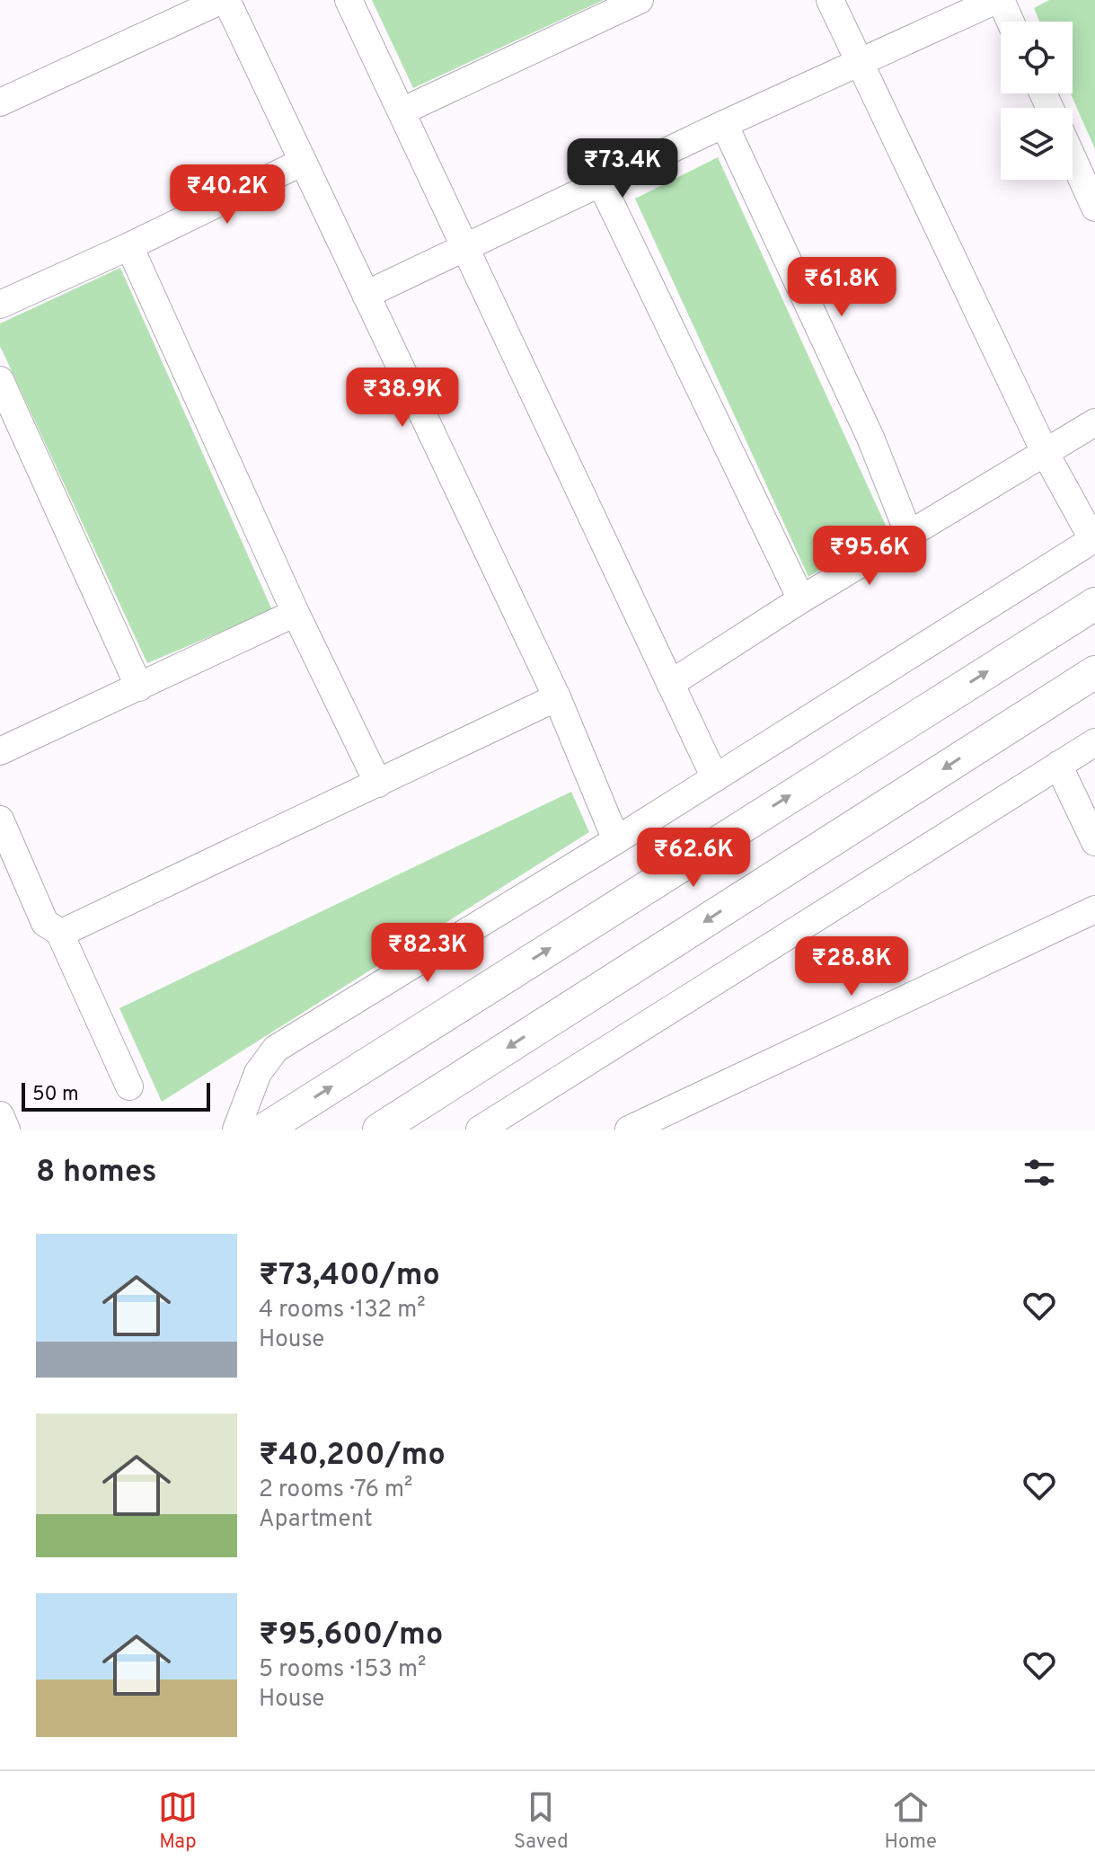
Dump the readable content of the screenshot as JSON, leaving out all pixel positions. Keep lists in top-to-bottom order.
{
  "scale_bar": "50 m",
  "page": {
    "price": [
      "₹73.4K",
      "₹40.2K",
      "₹61.8K",
      "₹38.9K",
      "₹95.6K",
      "₹62.6K",
      "₹82.3K",
      "₹28.8K"
    ],
    "scale": "50 m",
    "heading": "8 homes",
    "list": [
      {
        "name": "₹73,400/mo",
        "note": "4 rooms · 132 m² · House"
      },
      {
        "name": "₹40,200/mo",
        "note": "2 rooms · 76 m² · Apartment"
      },
      {
        "name": "₹95,600/mo",
        "note": "5 rooms · 153 m² · House"
      }
    ],
    "tabs": ["Map", "Saved", "Home"]
  }
}
